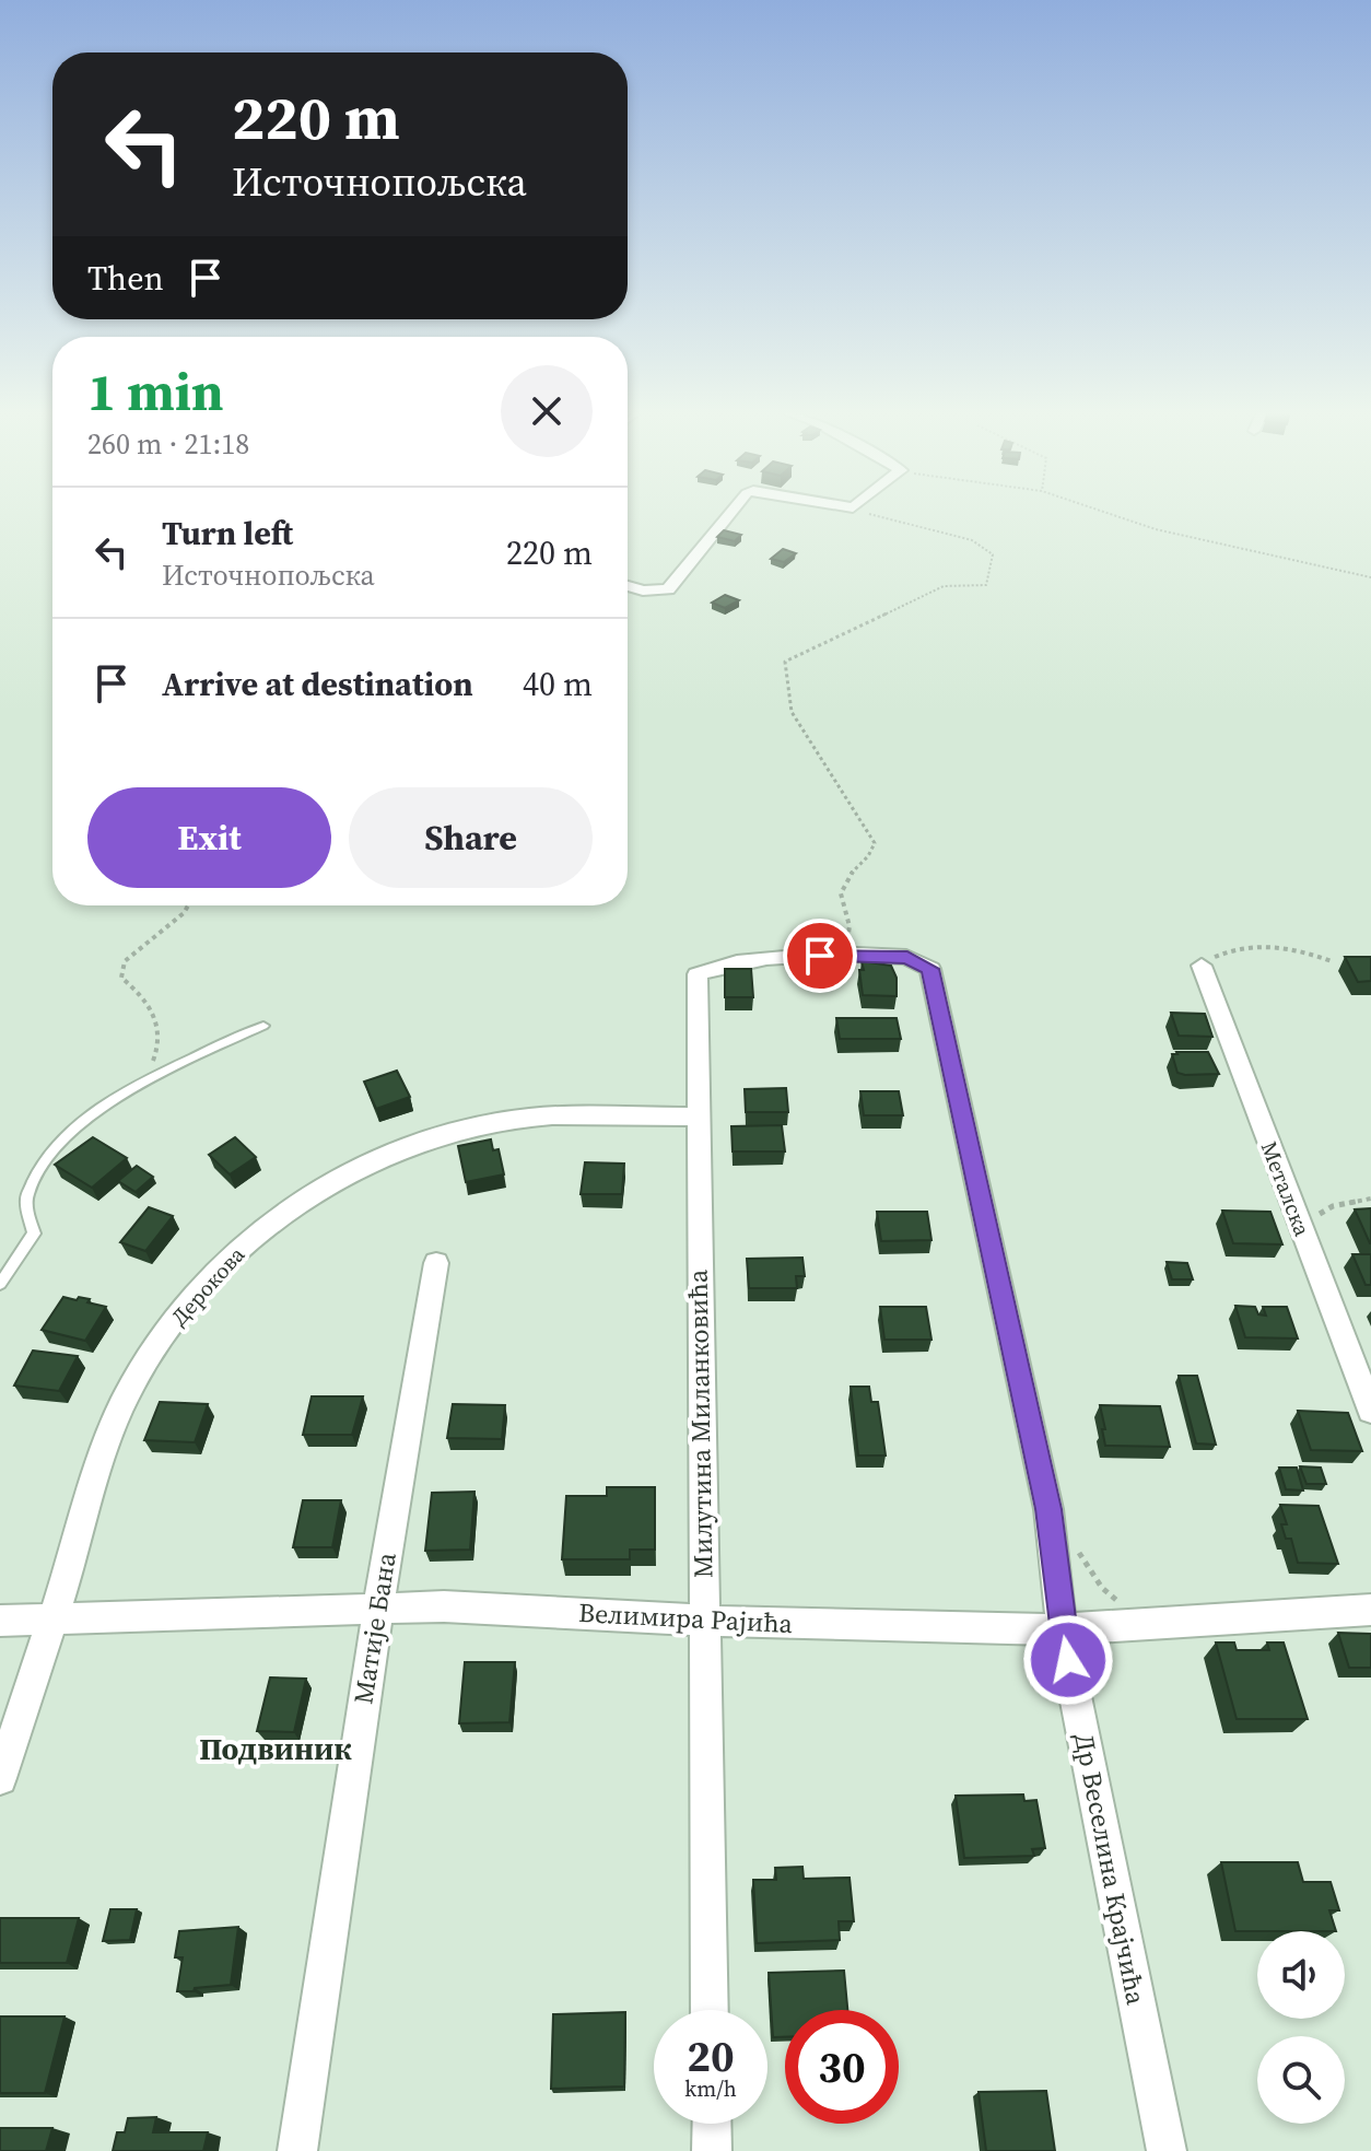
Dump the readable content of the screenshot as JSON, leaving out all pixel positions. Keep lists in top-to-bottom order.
{
  "streets": {
    "street": [
      "Металска",
      "Дерокова",
      "Милутина Миланковића",
      "Велимира Рајића",
      "Матије Бана",
      "Др Веселина Крајчића"
    ]
  },
  "crossings": [
    ["Дерокова", "Милутина Миланковића"],
    ["Дерокова", "Велимира Рајића"],
    ["Милутина Миланковића", "Велимира Рајића"],
    ["Милутина Миланковића", "Др Веселина Крајчића"],
    ["Велимира Рајића", "Матије Бана"],
    ["Велимира Рајића", "Др Веселина Крајчића"]
  ],
  "districts": ["Подвиник"],
  "page": {
    "turn": ["220 m", "Источнопољска"],
    "then": "Then",
    "heading": ["1 min", "260 m · 21:18"],
    "list": [
      {
        "name": "Turn left",
        "note": "Источнопољска",
        "value": "220 m"
      },
      {
        "name": "Arrive at destination",
        "value": "40 m"
      }
    ],
    "buttons": ["Exit", "Share"],
    "speed": "20 km/h",
    "limit": "30"
  }
}
